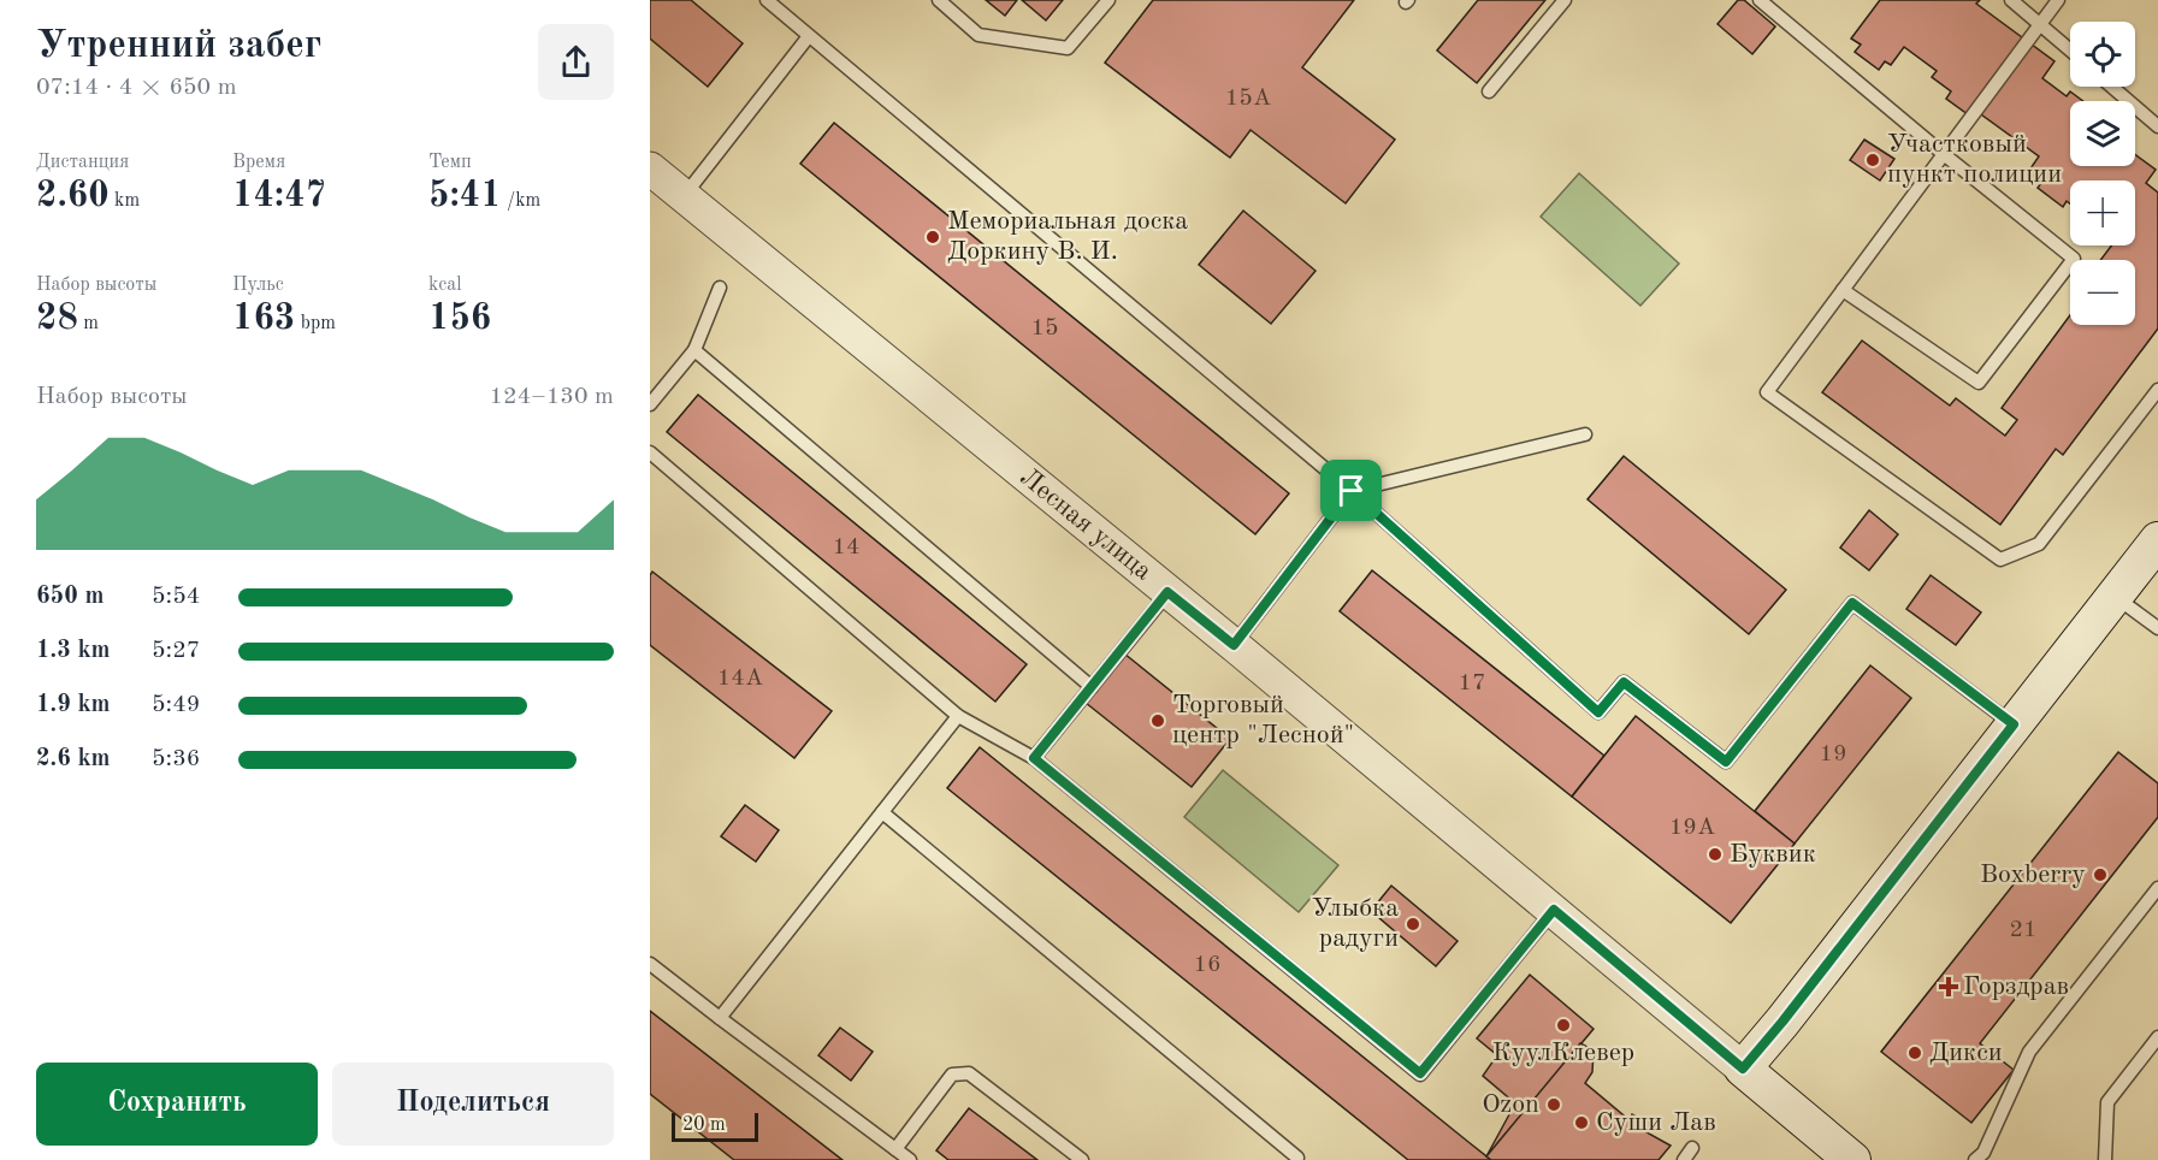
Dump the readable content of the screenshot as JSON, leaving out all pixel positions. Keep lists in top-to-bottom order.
{
  "streets": {
    "main road": ["Лесная улица"]
  },
  "places": {
    "other": [
      "Участковый пункт полиции",
      "Мемориальная доска Доркину В. И.",
      "Торговый центр \"Лесной\"",
      "Буквик",
      "Boxberry",
      "Улыбка радуги",
      "КуулКлевер",
      "Дикси",
      "Ozon",
      "Суши Лав"
    ],
    "health": ["Горздрав"]
  },
  "house_numbers": [
    "15А",
    "15",
    "14",
    "14А",
    "17",
    "19",
    "19А",
    "21",
    "16"
  ],
  "scale_bar": "20 m",
  "page": {
    "heading": ["Утренний забег", "07:14 · 4 × 650 m"],
    "map_buttons": ["+", "−"],
    "stats": [
      ["Дистанция", "2.60 km"],
      ["Время", "14:47"],
      ["Темп", "5:41 /km"],
      ["Набор высоты", "28 m"],
      ["Пульс", "163 bpm"],
      ["kcal", "156"]
    ],
    "chart": ["Набор высоты", "124–130 m"],
    "list": [
      {
        "name": "650 m",
        "note": "5:54"
      },
      {
        "name": "1.3 km",
        "note": "5:27"
      },
      {
        "name": "1.9 km",
        "note": "5:49"
      },
      {
        "name": "2.6 km",
        "note": "5:36"
      }
    ],
    "buttons": ["Сохранить", "Поделиться"],
    "scale": "20 m"
  }
}
